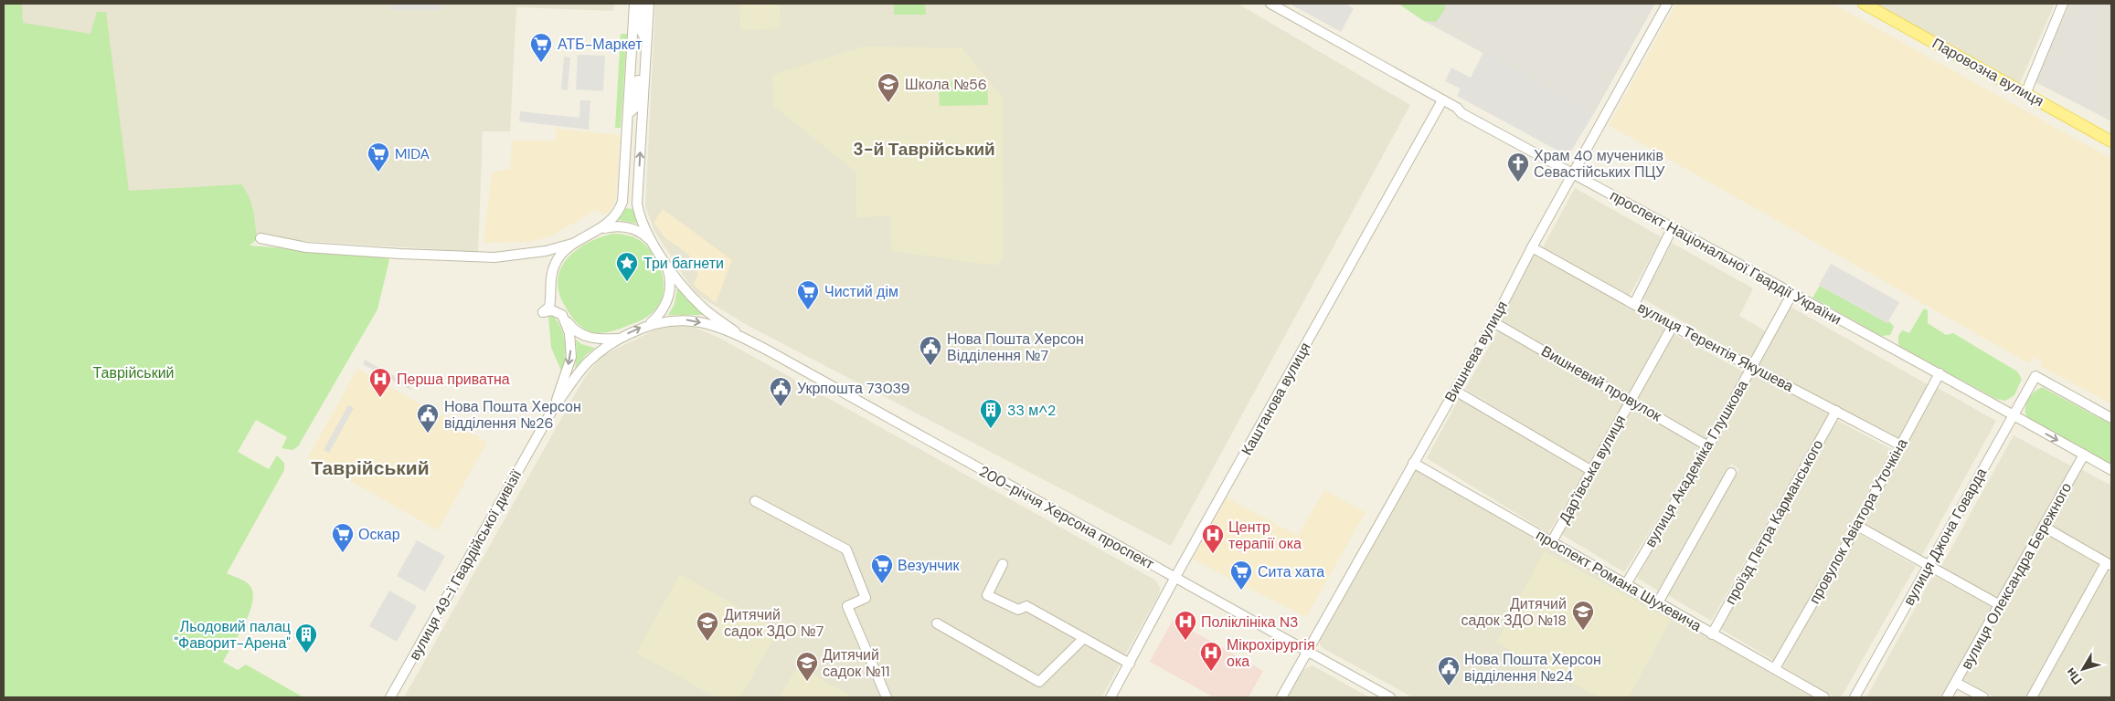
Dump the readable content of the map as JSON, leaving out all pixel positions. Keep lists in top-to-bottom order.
{
  "streets": {
    "main road": ["Паровозна вулиця"],
    "street": [
      "проспект Національної Гвардії України",
      "вулиця Терентія Якушева",
      "Вишнева вулиця",
      "Вишневий провулок",
      "Каштанова вулиця",
      "вулиця Академіка Глушкова",
      "Дар'ївська вулиця",
      "200-річчя Херсона проспект",
      "провулок Авіатора Уточкіна",
      "проїзд Петра Карманського",
      "вулиця Джона Говарда",
      "вулиця 49-ї Гвардійської дивізії",
      "вулиця Олександра Бережного",
      "проспект Романа Шухевича"
    ]
  },
  "crossings": [
    ["проспект Національної Гвардії України", "Вишнева вулиця"],
    ["проспект Національної Гвардії України", "Каштанова вулиця"],
    ["проспект Національної Гвардії України", "вулиця Академіка Глушкова"],
    ["проспект Національної Гвардії України", "провулок Авіатора Уточкіна"],
    ["проспект Національної Гвардії України", "вулиця Джона Говарда"],
    ["проспект Національної Гвардії України", "вулиця Олександра Бережного"],
    ["вулиця Терентія Якушева", "Вишнева вулиця"],
    ["вулиця Терентія Якушева", "вулиця Академіка Глушкова"],
    ["вулиця Терентія Якушева", "Дар'ївська вулиця"],
    ["вулиця Терентія Якушева", "провулок Авіатора Уточкіна"],
    ["вулиця Терентія Якушева", "проїзд Петра Карманського"],
    ["Вишнева вулиця", "Вишневий провулок"],
    ["Вишнева вулиця", "200-річчя Херсона проспект"],
    ["Вишнева вулиця", "проспект Романа Шухевича"],
    ["Вишневий провулок", "вулиця Академіка Глушкова"],
    ["Вишневий провулок", "Дар'ївська вулиця"],
    ["Каштанова вулиця", "200-річчя Херсона проспект"],
    ["вулиця Академіка Глушкова", "проспект Романа Шухевича"],
    ["Дар'ївська вулиця", "проспект Романа Шухевича"],
    ["провулок Авіатора Уточкіна", "проспект Романа Шухевича"],
    ["проїзд Петра Карманського", "проспект Романа Шухевича"]
  ],
  "districts": ["3-й Таврійський", "Таврійський"],
  "parks": ["Таврійський"],
  "places": {
    "supermarket": [
      "АТБ-Маркет",
      "MIDA",
      "Чистий дім",
      "Оскар",
      "Везунчик",
      "Сита хата"
    ],
    "school or university": [
      "Школа №56",
      "Дитячий садок ЗДО №18",
      "Дитячий садок ЗДО №7",
      "Дитячий садок №11"
    ],
    "church": ["Храм 40 мучеників Севастійських ПЦУ"],
    "place": ["Три багнети"],
    "public building": [
      "Нова Пошта Херсон Відділення №7",
      "Укрпошта 73039",
      "Нова Пошта Херсон відділення №26",
      "Нова Пошта Херсон відділення №24"
    ],
    "hospital": [
      "Перша приватна",
      "Центр терапії ока",
      "Поліклініка N3",
      "Мікрохірургія ока"
    ],
    "building": ["33 м^2", "Льодовий палац \"Фаворит-Арена\""]
  },
  "north": "bottom left"
}
